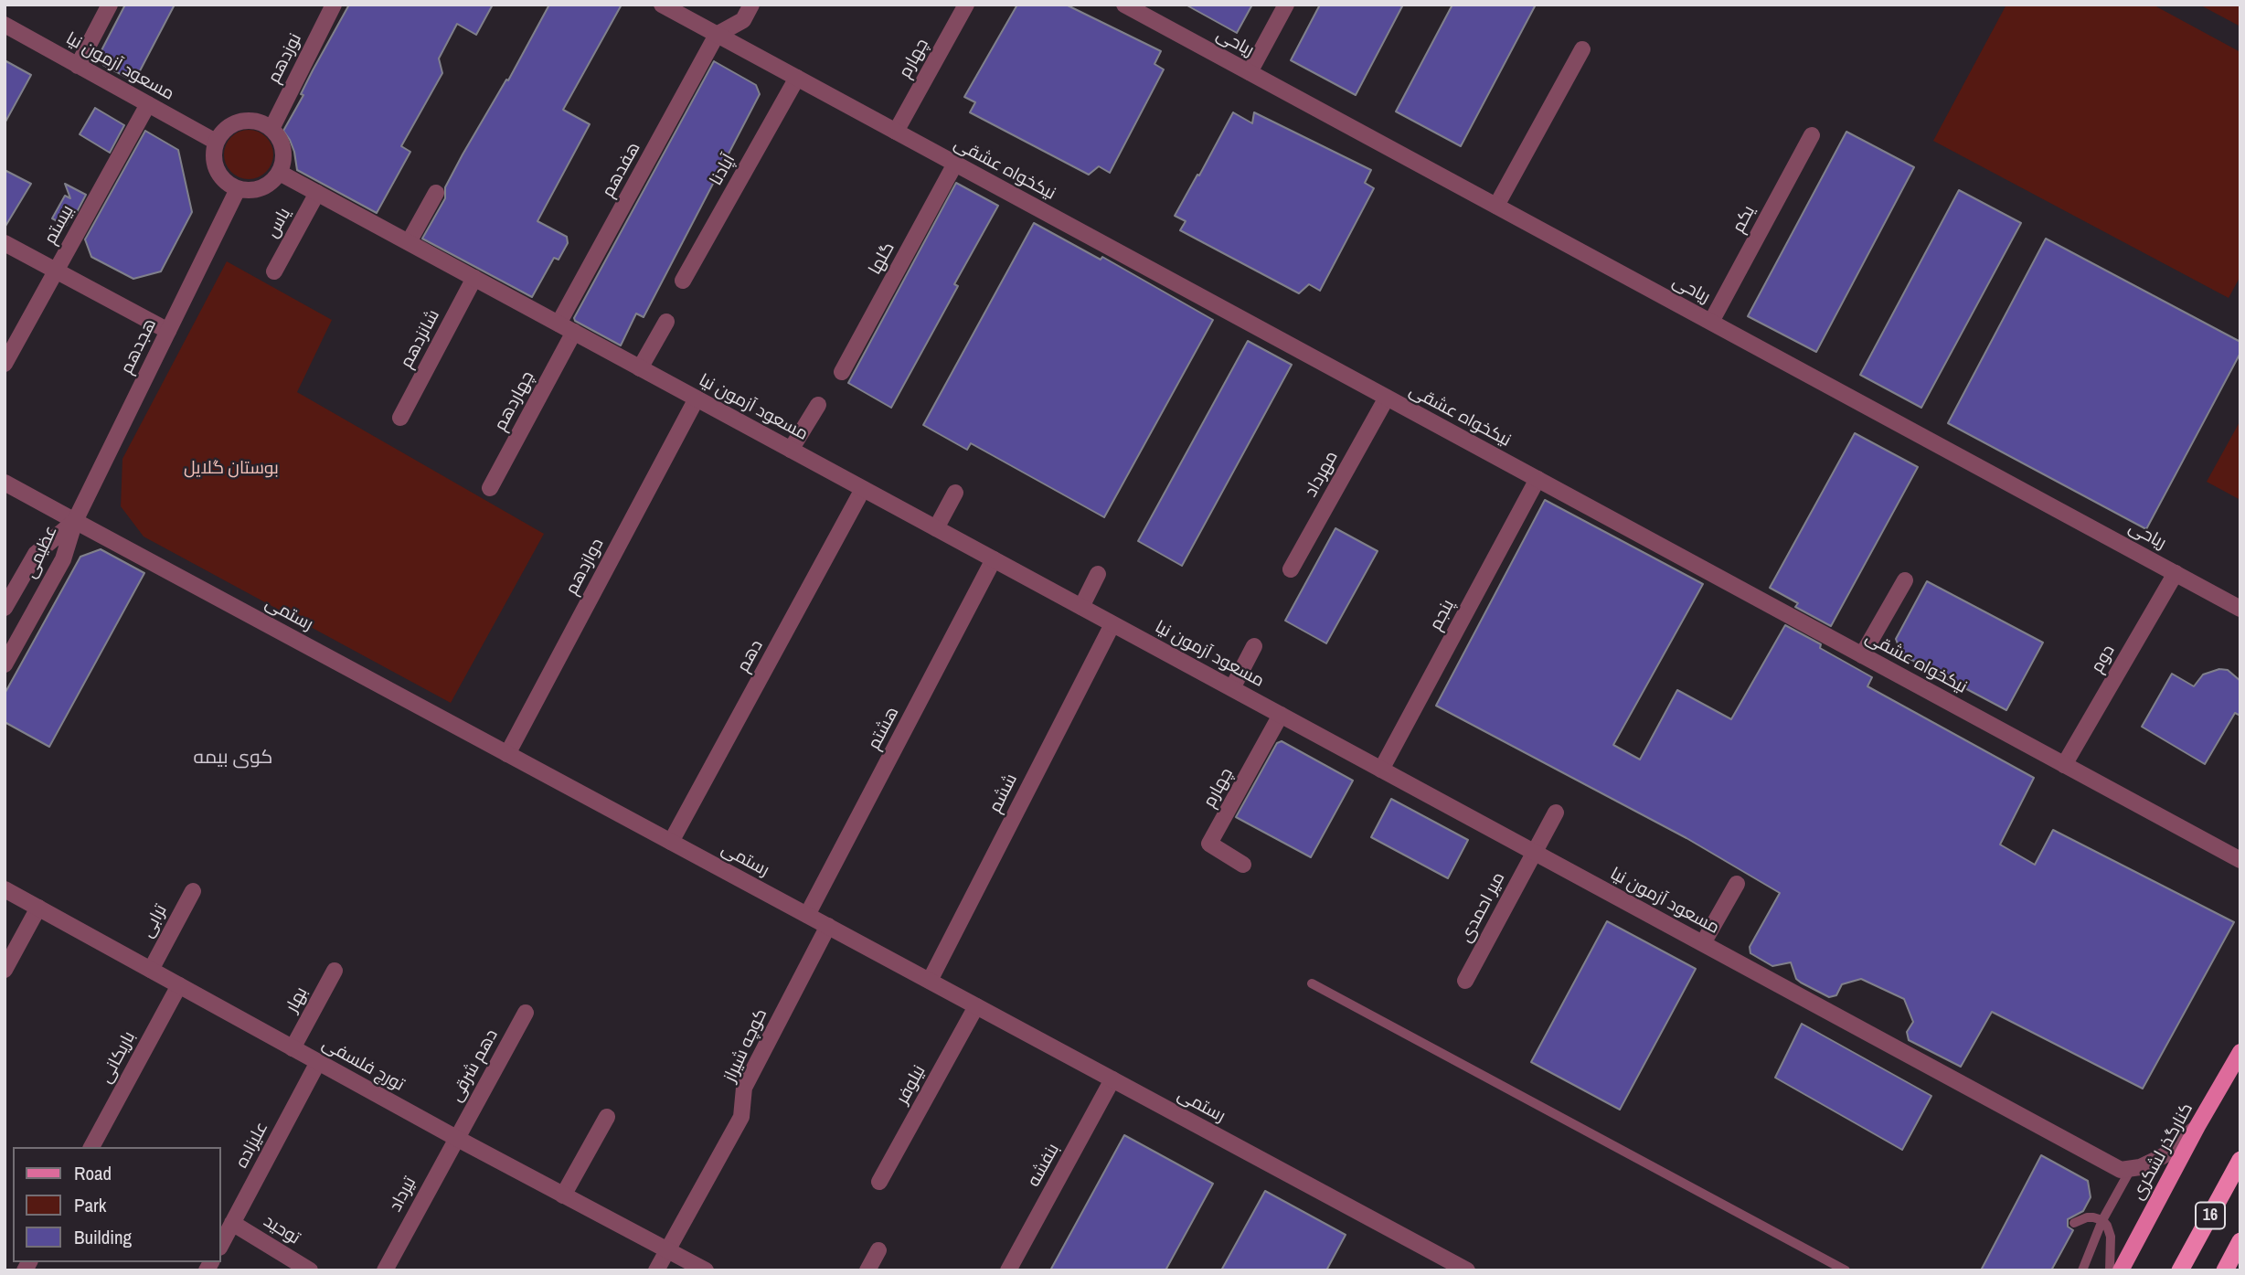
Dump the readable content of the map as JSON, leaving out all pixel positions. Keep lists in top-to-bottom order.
{
  "streets": {
    "highway": ["16"],
    "main road": ["کنارگذر لشکری"],
    "street": [
      "ریاحی",
      "نوزدهم",
      "چهارم",
      "مسعود آزمون نیا",
      "نیکخواه عشقی",
      "هفدهم",
      "آپادنا",
      "یکم",
      "یاس",
      "بیستم",
      "گلها",
      "شانزدهم",
      "هجدهم",
      "چهاردهم",
      "مهرداد",
      "عظیمی",
      "دوازدهم",
      "رستمی",
      "پنجم",
      "دهم",
      "دوم",
      "هشتم",
      "ششم",
      "میر احمدی",
      "ترابی",
      "بهار",
      "کوچه شیراز",
      "باریکانی",
      "تورج فلسفی",
      "دهم شرقی",
      "نیلوفر",
      "علیزاده",
      "بنفشه",
      "تیرداد",
      "توحید"
    ]
  },
  "crossings": [
    ["ریاحی", "یکم"],
    ["ریاحی", "دوم"],
    ["نوزدهم", "مسعود آزمون نیا"],
    ["نوزدهم", "هجدهم"],
    ["چهارم", "مسعود آزمون نیا"],
    ["چهارم", "نیکخواه عشقی"],
    ["مسعود آزمون نیا", "هفدهم"],
    ["مسعود آزمون نیا", "یاس"],
    ["مسعود آزمون نیا", "بیستم"],
    ["مسعود آزمون نیا", "شانزدهم"],
    ["مسعود آزمون نیا", "هجدهم"],
    ["مسعود آزمون نیا", "چهاردهم"],
    ["مسعود آزمون نیا", "دوازدهم"],
    ["مسعود آزمون نیا", "پنجم"],
    ["مسعود آزمون نیا", "دهم"],
    ["مسعود آزمون نیا", "هشتم"],
    ["مسعود آزمون نیا", "ششم"],
    ["مسعود آزمون نیا", "میر احمدی"],
    ["نیکخواه عشقی", "هفدهم"],
    ["نیکخواه عشقی", "آپادنا"],
    ["نیکخواه عشقی", "گلها"],
    ["نیکخواه عشقی", "مهرداد"],
    ["نیکخواه عشقی", "پنجم"],
    ["نیکخواه عشقی", "دوم"],
    ["هجدهم", "عظیمی"],
    ["هجدهم", "رستمی"],
    ["عظیمی", "رستمی"],
    ["دوازدهم", "رستمی"],
    ["رستمی", "دهم"],
    ["رستمی", "هشتم"],
    ["رستمی", "ششم"],
    ["رستمی", "کوچه شیراز"],
    ["رستمی", "نیلوفر"],
    ["رستمی", "بنفشه"],
    ["ترابی", "تورج فلسفی"],
    ["بهار", "تورج فلسفی"],
    ["کوچه شیراز", "تورج فلسفی"],
    ["باریکانی", "تورج فلسفی"],
    ["تورج فلسفی", "دهم شرقی"],
    ["تورج فلسفی", "علیزاده"],
    ["تورج فلسفی", "تیرداد"],
    ["دهم شرقی", "تیرداد"],
    ["علیزاده", "توحید"]
  ],
  "districts": ["کوی بیمه"],
  "parks": ["بوستان گلایل"],
  "legend": ["Road", "Park", "Building"]
}
